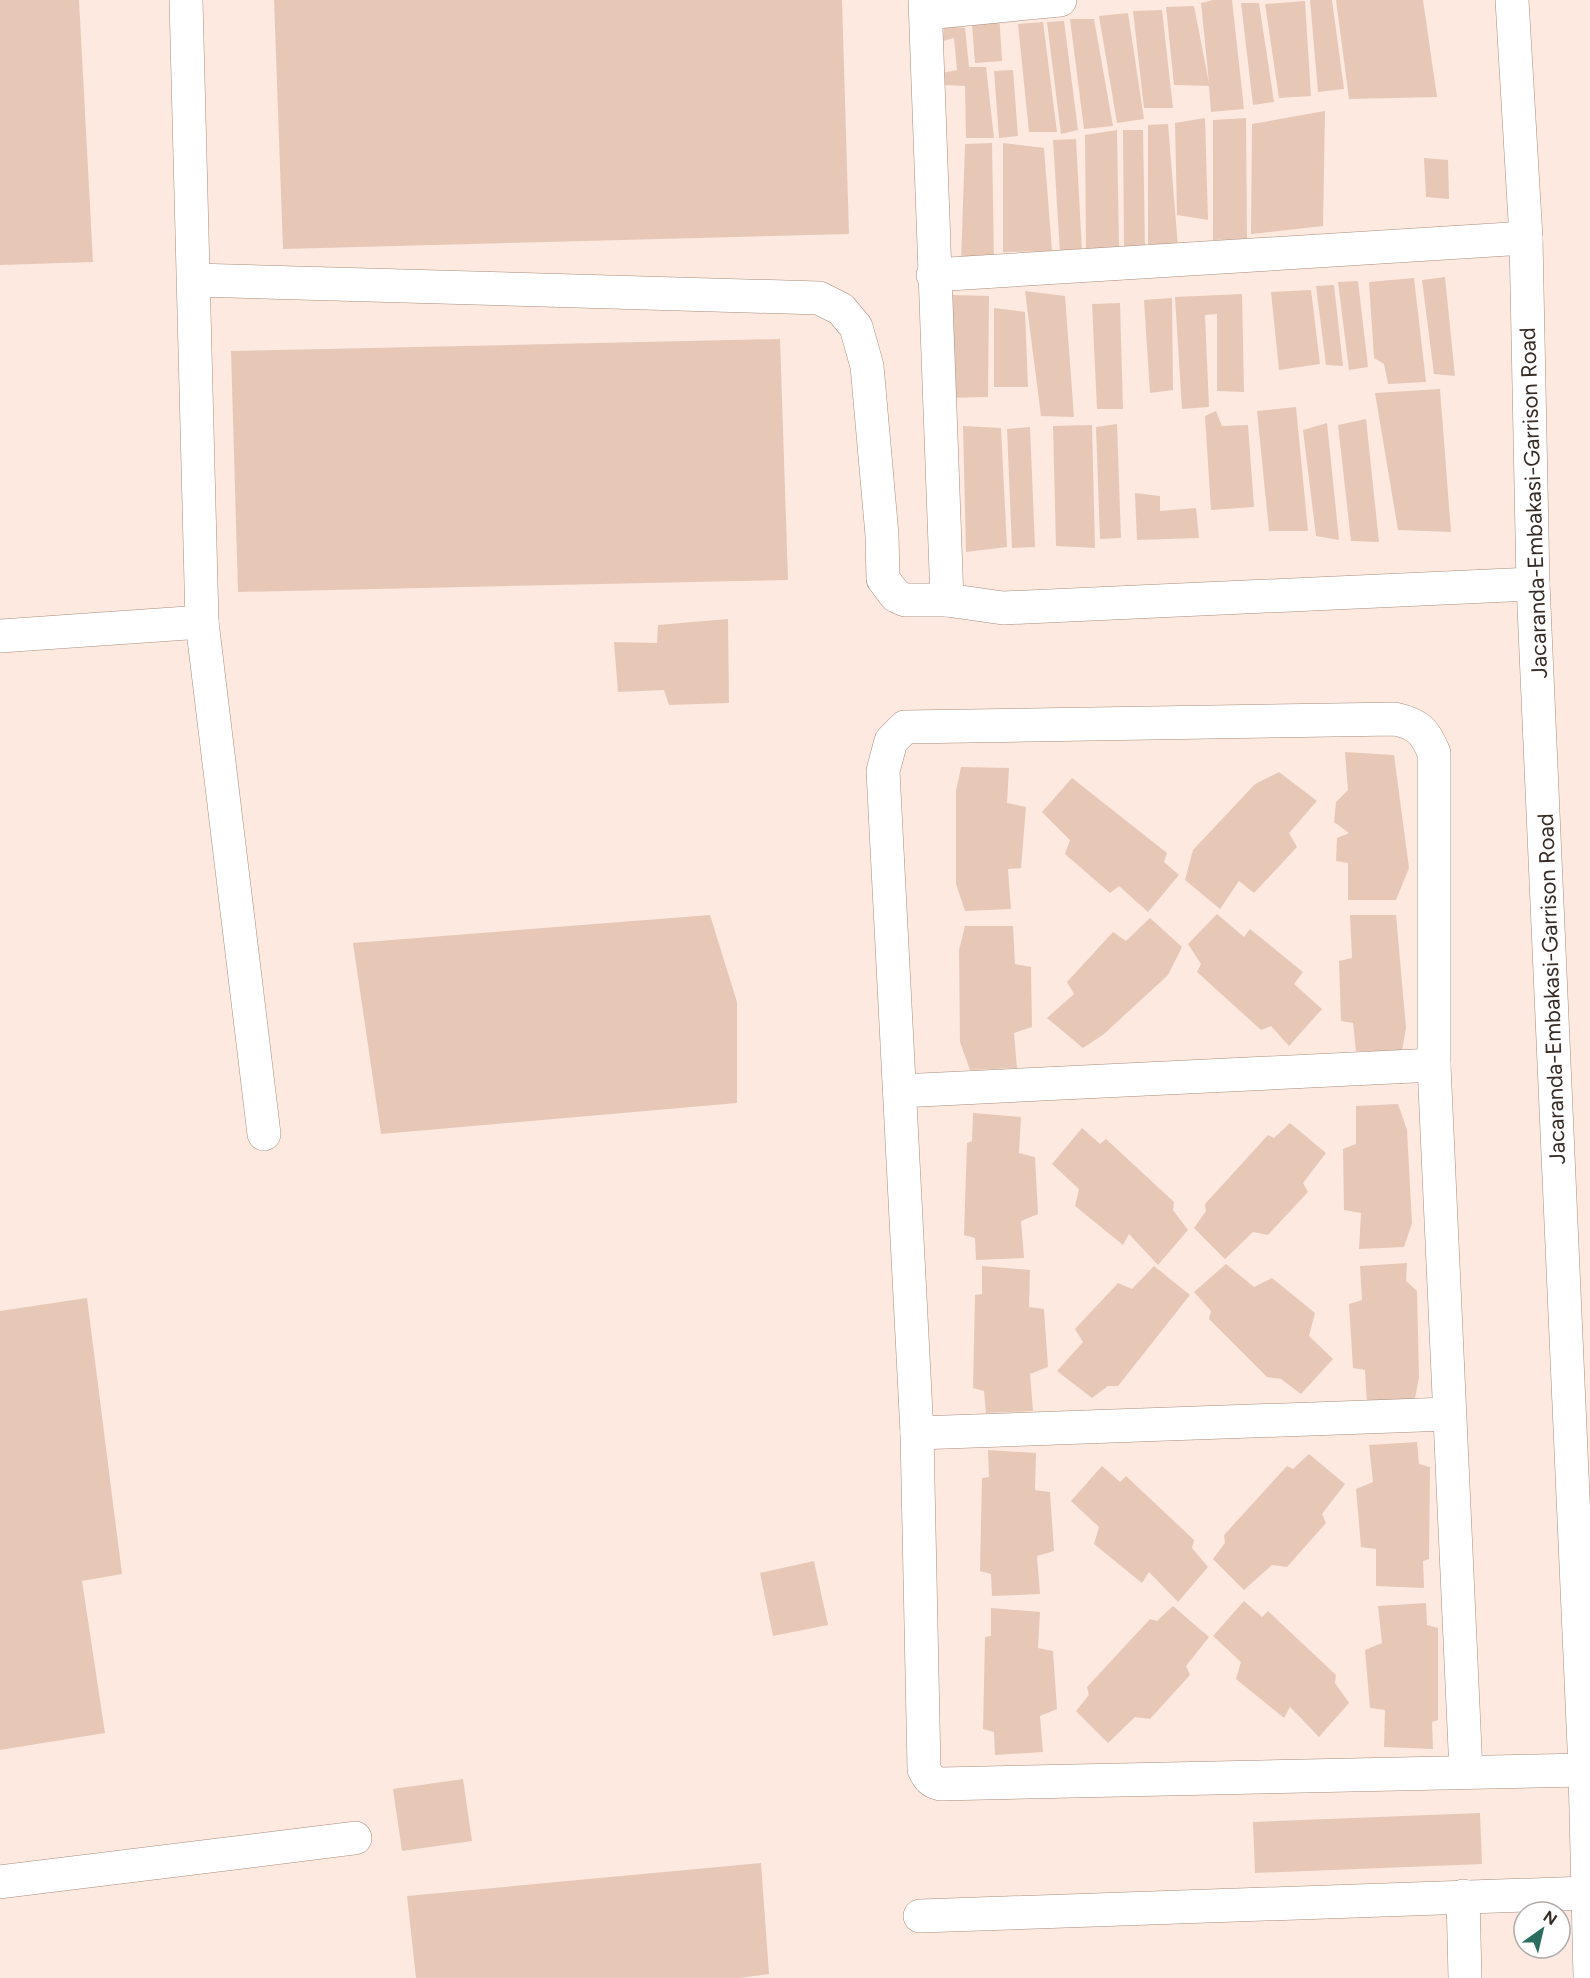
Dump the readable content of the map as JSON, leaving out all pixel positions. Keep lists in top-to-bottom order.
{
  "streets": {
    "street": ["Jacaranda-Embakasi-Garrison Road"]
  },
  "north": "top right"
}
